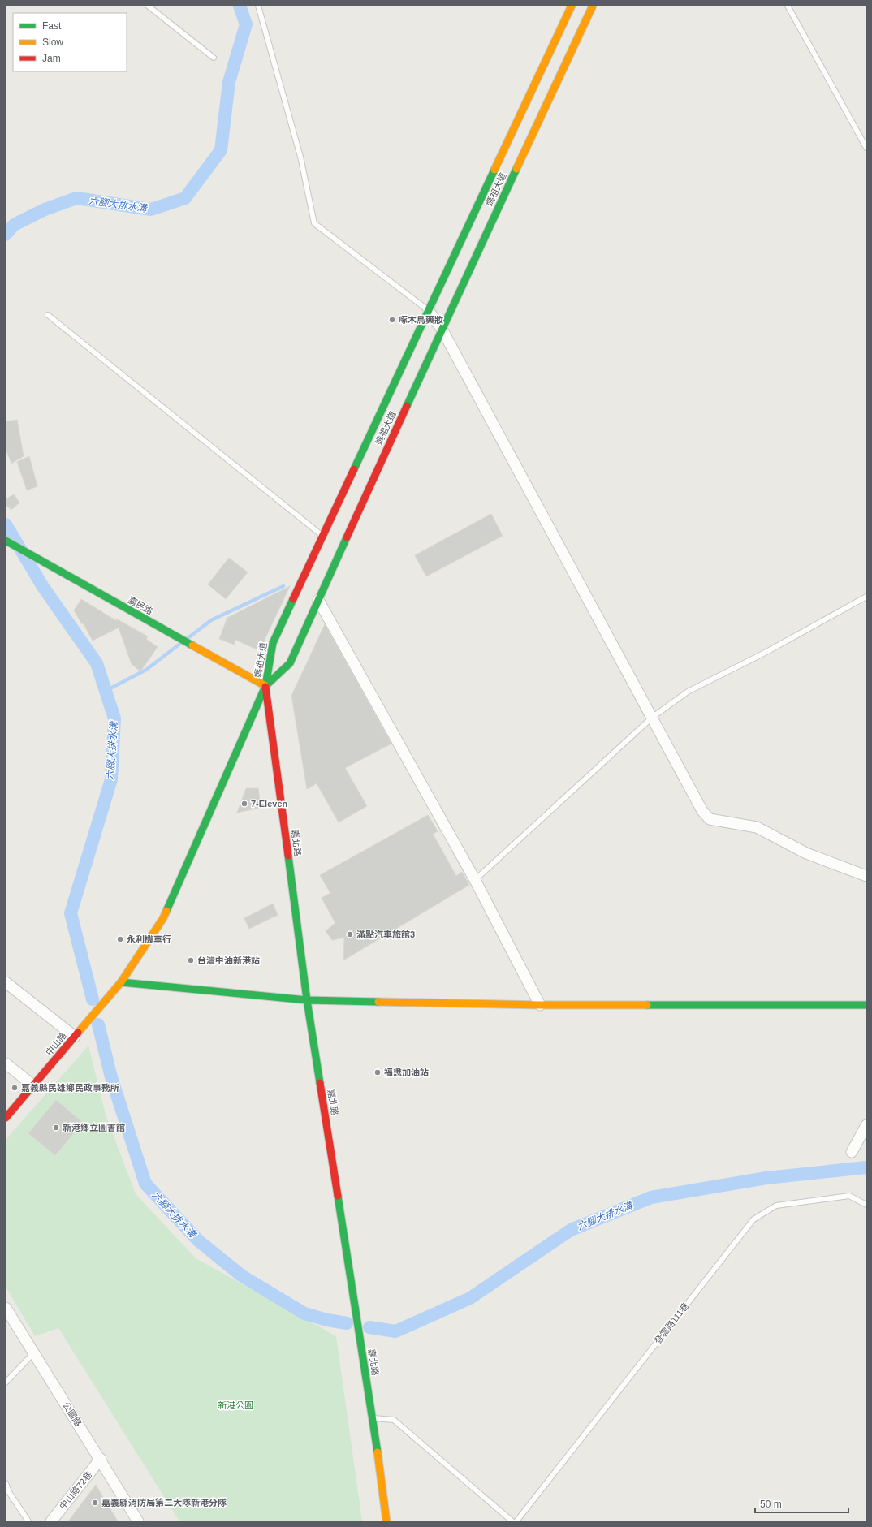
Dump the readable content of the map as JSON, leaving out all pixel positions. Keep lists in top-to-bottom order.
{
  "streets": {
    "main road": [
      "媽祖大道",
      "嘉民路",
      "嘉北路",
      "中山路"
    ],
    "street": ["公園路", "中山路72巷"],
    "lane": ["登雲路111巷"]
  },
  "crossings": [
    ["媽祖大道", "嘉民路"],
    ["媽祖大道", "嘉北路"],
    ["媽祖大道", "中山路"],
    ["嘉民路", "嘉北路"],
    ["嘉民路", "中山路"],
    ["嘉北路", "中山路"],
    ["公園路", "中山路72巷"]
  ],
  "water": ["六腳大排水溝"],
  "parks": ["新港公園"],
  "places": [
    "啄木鳥藥妝",
    "7-Eleven",
    "滿點汽車旅館3",
    "永利機車行",
    "台灣中油新港站",
    "福懋加油站",
    "嘉義縣民雄鄉民政事務所",
    "新港鄉立圖書館",
    "嘉義縣消防局第二大隊新港分隊"
  ],
  "legend": ["Fast", "Slow", "Jam"],
  "scale_bar": "50 m"
}
